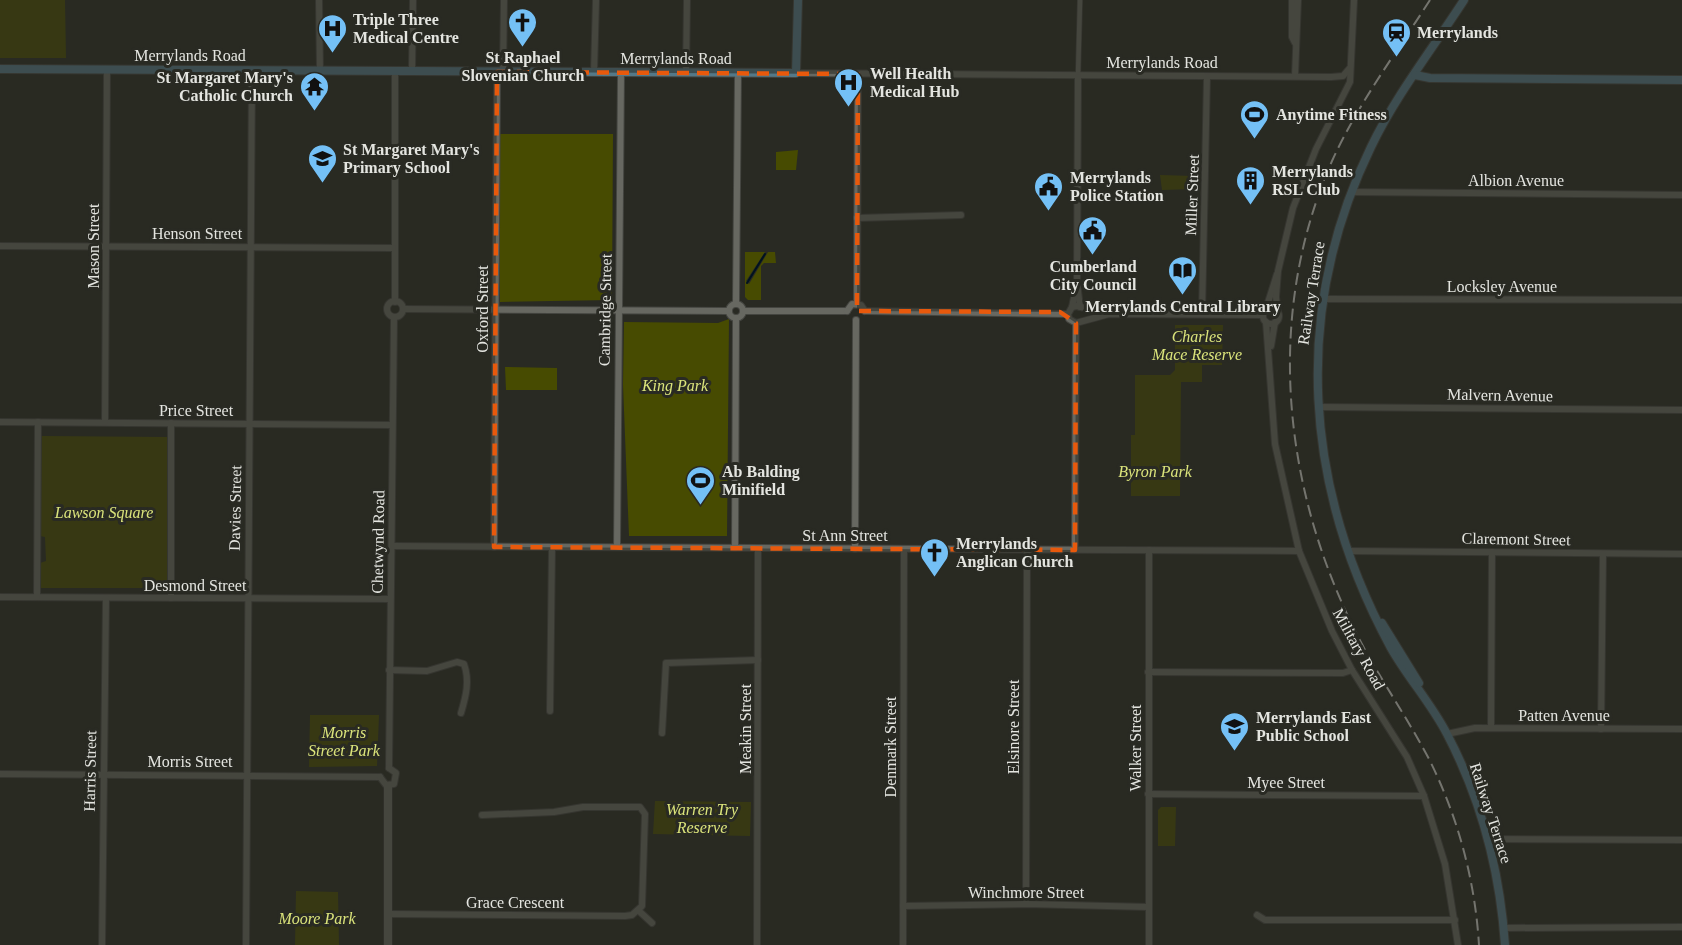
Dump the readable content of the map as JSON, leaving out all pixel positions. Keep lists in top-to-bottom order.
{
  "streets": {
    "main road": ["Merrylands Road", "Railway Terrace"],
    "street": [
      "Albion Avenue",
      "Miller Street",
      "Henson Street",
      "Mason Street",
      "Locksley Avenue",
      "Oxford Street",
      "Cambridge Street",
      "Malvern Avenue",
      "Price Street",
      "Davies Street",
      "St Ann Street",
      "Claremont Street",
      "Chetwynd Road",
      "Desmond Street",
      "Military Road",
      "Patten Avenue",
      "Elsinore Street",
      "Meakin Street",
      "Denmark Street",
      "Walker Street",
      "Morris Street",
      "Harris Street",
      "Myee Street",
      "Winchmore Street",
      "Grace Crescent"
    ]
  },
  "crossings": [
    ["Merrylands Road", "Miller Street"],
    ["Merrylands Road", "Mason Street"],
    ["Merrylands Road", "Oxford Street"],
    ["Merrylands Road", "Cambridge Street"],
    ["Merrylands Road", "Davies Street"],
    ["Merrylands Road", "Military Road"],
    ["Albion Avenue", "Railway Terrace"],
    ["Henson Street", "Mason Street"],
    ["Henson Street", "Davies Street"],
    ["Mason Street", "Price Street"],
    ["Locksley Avenue", "Railway Terrace"],
    ["Railway Terrace", "Malvern Avenue"],
    ["Railway Terrace", "Claremont Street"],
    ["Railway Terrace", "Patten Avenue"],
    ["Oxford Street", "St Ann Street"],
    ["Cambridge Street", "St Ann Street"],
    ["Price Street", "Davies Street"],
    ["Price Street", "Chetwynd Road"],
    ["Davies Street", "Desmond Street"],
    ["Davies Street", "Morris Street"],
    ["St Ann Street", "Chetwynd Road"],
    ["St Ann Street", "Military Road"],
    ["St Ann Street", "Elsinore Street"],
    ["St Ann Street", "Meakin Street"],
    ["St Ann Street", "Denmark Street"],
    ["St Ann Street", "Walker Street"],
    ["Chetwynd Road", "Desmond Street"],
    ["Chetwynd Road", "Morris Street"],
    ["Desmond Street", "Harris Street"],
    ["Military Road", "Myee Street"],
    ["Elsinore Street", "Winchmore Street"],
    ["Denmark Street", "Winchmore Street"],
    ["Walker Street", "Myee Street"],
    ["Walker Street", "Winchmore Street"],
    ["Morris Street", "Harris Street"]
  ],
  "parks": [
    "Charles Mace Reserve",
    "King Park",
    "Byron Park",
    "Lawson Square",
    "Morris Street Park",
    "Warren Try Reserve",
    "Moore Park"
  ],
  "places": {
    "church": ["St Raphael Slovenian Church", "Merrylands Anglican Church"],
    "hospital": ["Triple Three Medical Centre", "Well Health Medical Hub"],
    "station": ["Merrylands"],
    "temple": ["St Margaret Mary's Catholic Church"],
    "sports": ["Anytime Fitness", "Ab Balding Minifield"],
    "school or university": ["St Margaret Mary's Primary School", "Merrylands East Public School"],
    "building": ["Merrylands RSL Club"],
    "public building": ["Merrylands Police Station", "Cumberland City Council"],
    "library": ["Merrylands Central Library"]
  }
}
